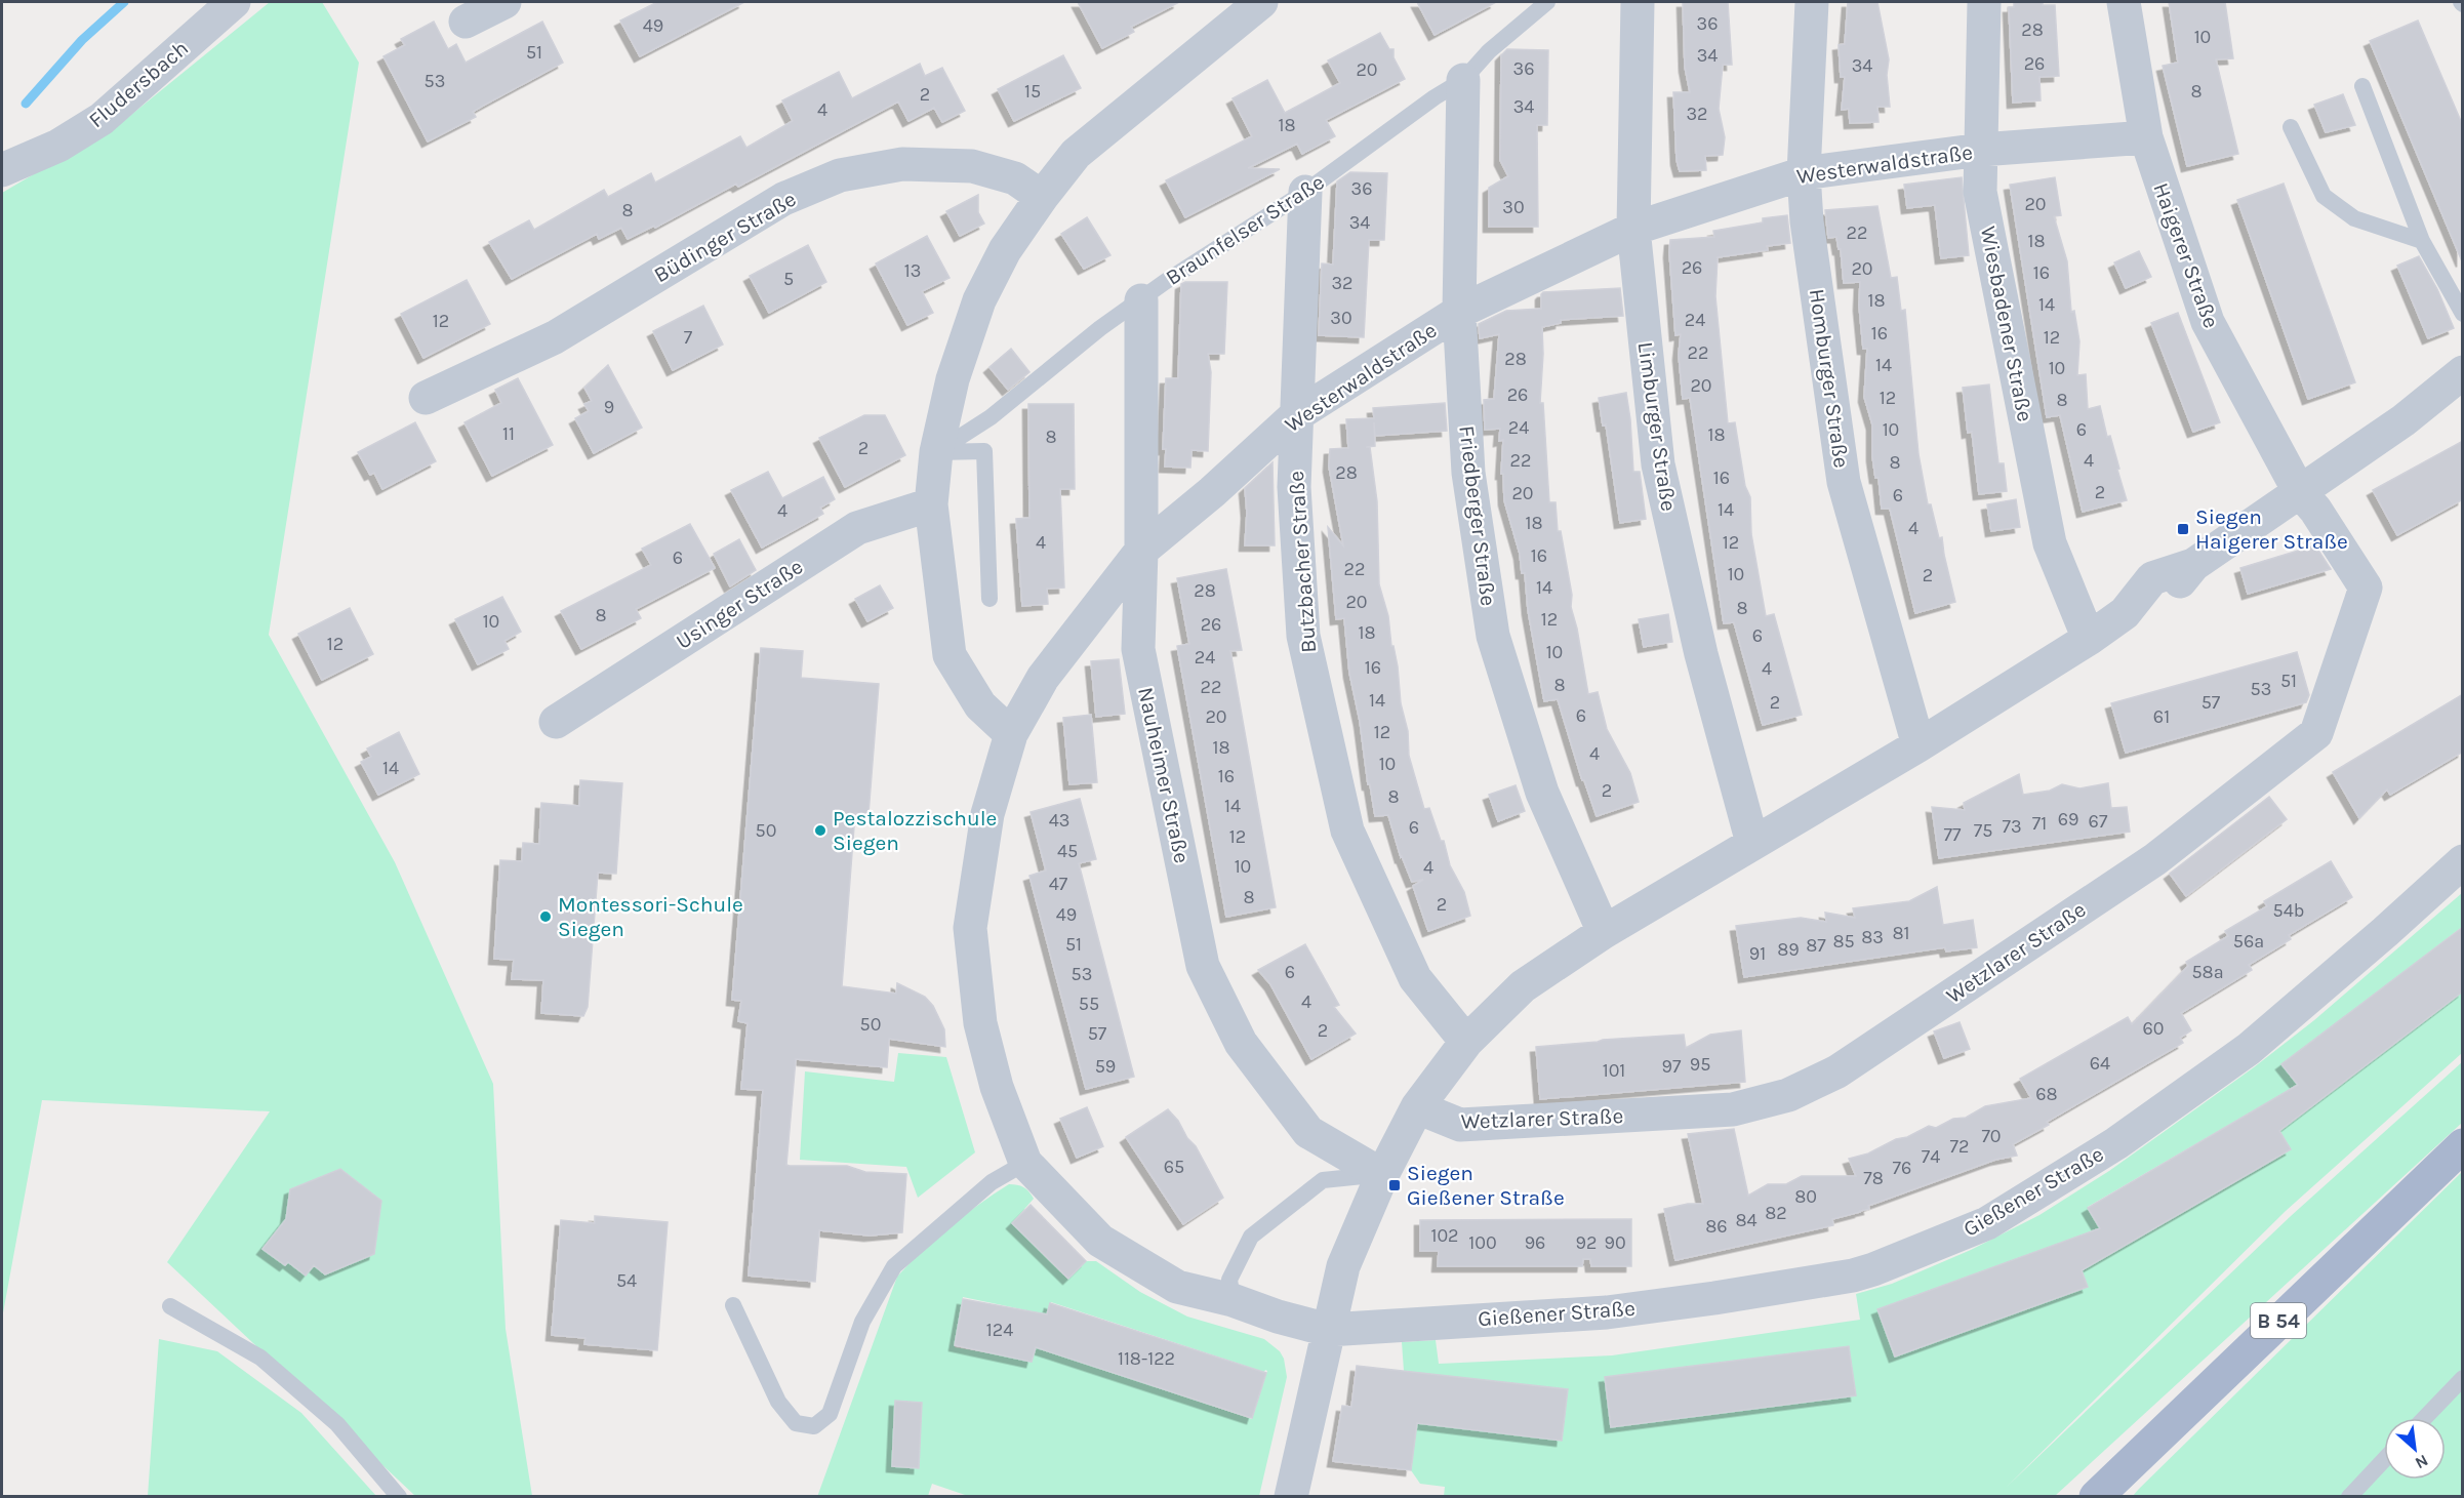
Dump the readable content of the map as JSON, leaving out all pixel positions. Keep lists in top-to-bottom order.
{
  "streets": {
    "main road": ["B 54"],
    "street": [
      "Fludersbach",
      "Westerwaldstraße",
      "Büdinger Straße",
      "Haigerer Straße",
      "Wiesbadener Straße",
      "Homburger Straße",
      "Limburger Straße",
      "Friedberger Straße",
      "Butzbacher Straße",
      "Usinger Straße",
      "Nauheimer Straße",
      "Wetzlarer Straße",
      "Gießener Straße"
    ],
    "lane": ["Braunfelser Straße"]
  },
  "crossings": [
    ["Westerwaldstraße", "Haigerer Straße"],
    ["Westerwaldstraße", "Wiesbadener Straße"],
    ["Westerwaldstraße", "Homburger Straße"],
    ["Westerwaldstraße", "Limburger Straße"],
    ["Westerwaldstraße", "Friedberger Straße"],
    ["Westerwaldstraße", "Butzbacher Straße"],
    ["Westerwaldstraße", "Nauheimer Straße"],
    ["Westerwaldstraße", "Gießener Straße"],
    ["Braunfelser Straße", "Friedberger Straße"],
    ["Braunfelser Straße", "Butzbacher Straße"],
    ["Braunfelser Straße", "Nauheimer Straße"],
    ["Haigerer Straße", "Wetzlarer Straße"]
  ],
  "places": {
    "transit": ["Siegen Haigerer Straße", "Siegen Gießener Straße"],
    "other": ["Pestalozzischule Siegen", "Montessori-Schule Siegen"]
  },
  "house_numbers": [
    "36",
    "49",
    "28",
    "10",
    "51",
    "34",
    "26",
    "34",
    "36",
    "20",
    "53",
    "15",
    "8",
    "2",
    "34",
    "4",
    "32",
    "18",
    "36",
    "20",
    "30",
    "8",
    "34",
    "22",
    "18",
    "26",
    "20",
    "13",
    "16",
    "5",
    "32",
    "18",
    "14",
    "30",
    "24",
    "12",
    "16",
    "7",
    "12",
    "22",
    "28",
    "14",
    "10",
    "20",
    "26",
    "12",
    "8",
    "9",
    "24",
    "10",
    "6",
    "11",
    "18",
    "8",
    "2",
    "22",
    "4",
    "8",
    "28",
    "16",
    "2",
    "20",
    "6",
    "14",
    "4",
    "18",
    "4",
    "4",
    "12",
    "16",
    "6",
    "22",
    "10",
    "2",
    "14",
    "28",
    "20",
    "8",
    "8",
    "12",
    "10",
    "26",
    "18",
    "6",
    "12",
    "10",
    "24",
    "16",
    "4",
    "51",
    "8",
    "22",
    "53",
    "14",
    "2",
    "57",
    "6",
    "20",
    "61",
    "12",
    "18",
    "4",
    "10",
    "14",
    "16",
    "2",
    "8",
    "14",
    "69",
    "43",
    "67",
    "71",
    "73",
    "6",
    "50",
    "75",
    "77",
    "12",
    "45",
    "10",
    "4",
    "47",
    "8",
    "2",
    "54b",
    "49",
    "81",
    "83",
    "85",
    "56a",
    "51",
    "87",
    "89",
    "91",
    "6",
    "58a",
    "53",
    "4",
    "55",
    "50",
    "60",
    "2",
    "57",
    "64",
    "95",
    "59",
    "97",
    "101",
    "68",
    "70",
    "72",
    "74",
    "65",
    "76",
    "78",
    "80",
    "82",
    "84",
    "86",
    "102",
    "100",
    "96",
    "92",
    "90",
    "54",
    "124",
    "118-122"
  ],
  "north": "bottom right"
}
